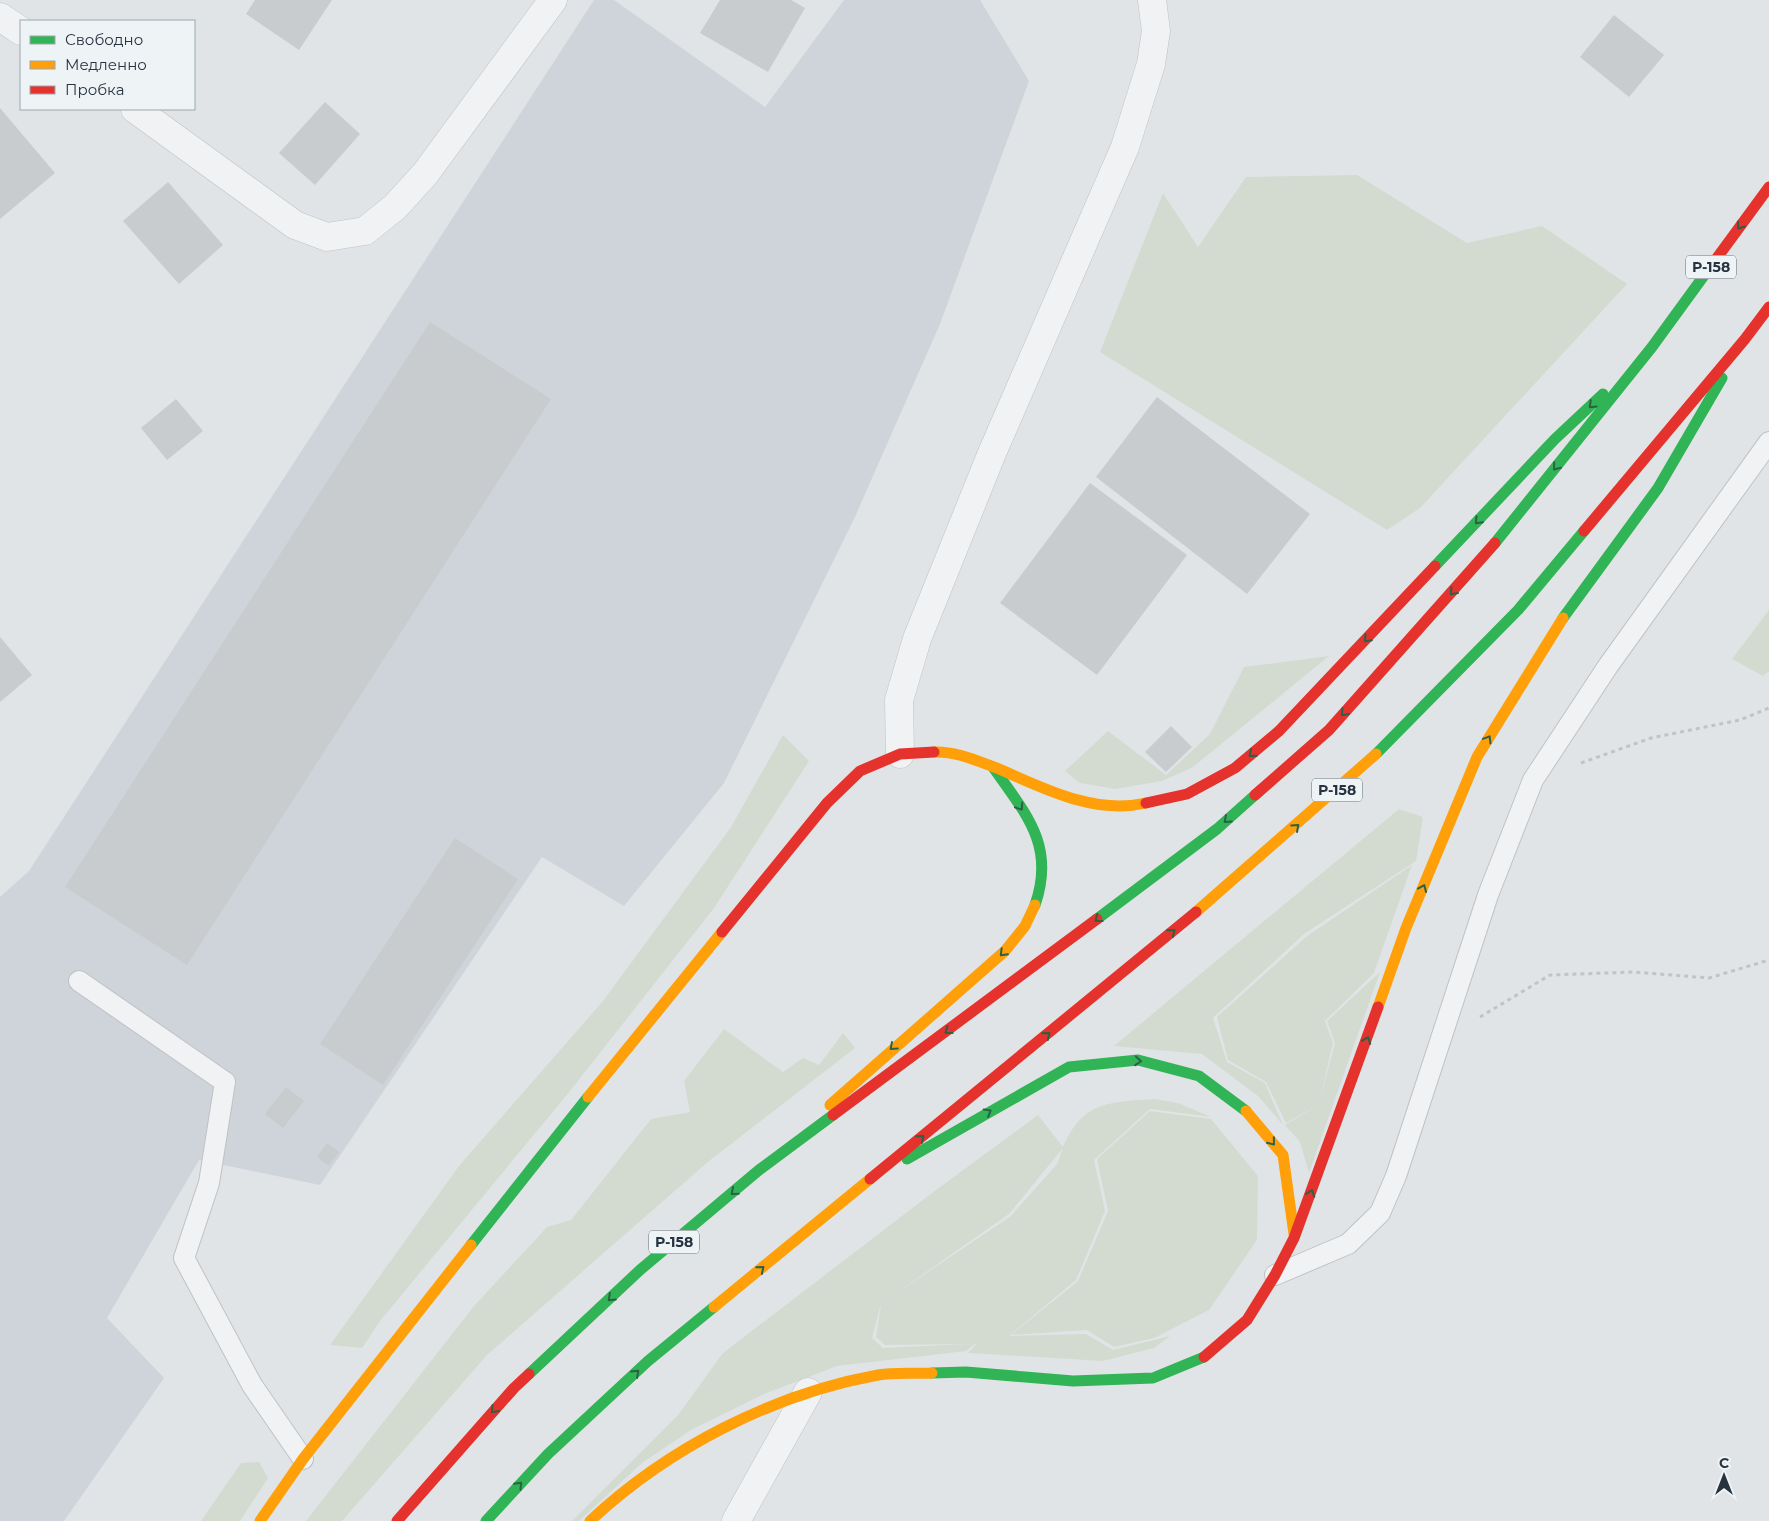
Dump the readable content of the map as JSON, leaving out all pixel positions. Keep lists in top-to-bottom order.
{
  "streets": {
    "main road": ["Р-158"]
  },
  "legend": ["Свободно", "Медленно", "Пробка"],
  "north": "top"
}
